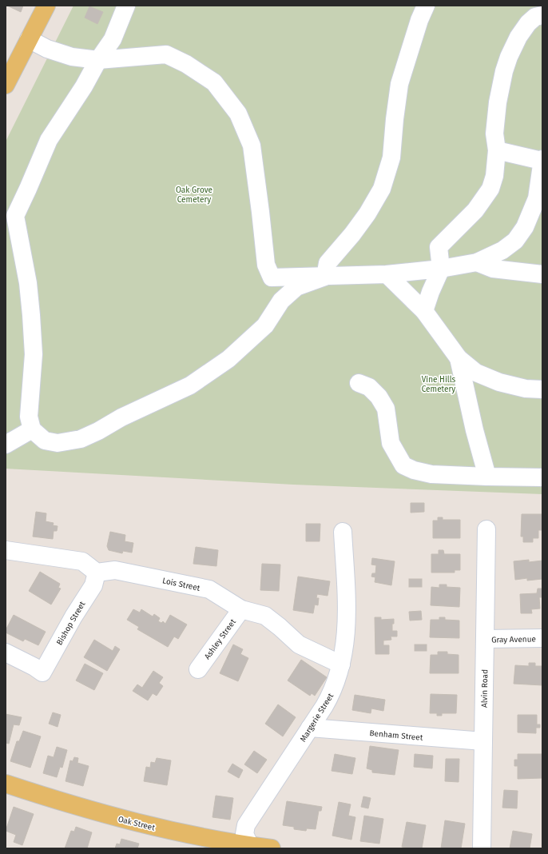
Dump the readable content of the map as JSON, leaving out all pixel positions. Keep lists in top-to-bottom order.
{
  "streets": {
    "main road": ["Oak Street"],
    "street": [
      "Lois Street",
      "Bishop Street",
      "Ashley Street",
      "Gray Avenue",
      "Alvin Road",
      "Margerie Street",
      "Benham Street"
    ]
  },
  "crossings": [
    ["Lois Street", "Bishop Street"],
    ["Lois Street", "Ashley Street"],
    ["Lois Street", "Margerie Street"],
    ["Gray Avenue", "Alvin Road"],
    ["Alvin Road", "Benham Street"],
    ["Margerie Street", "Benham Street"],
    ["Margerie Street", "Oak Street"]
  ],
  "parks": ["Oak Grove Cemetery", "Vine Hills Cemetery"]
}
